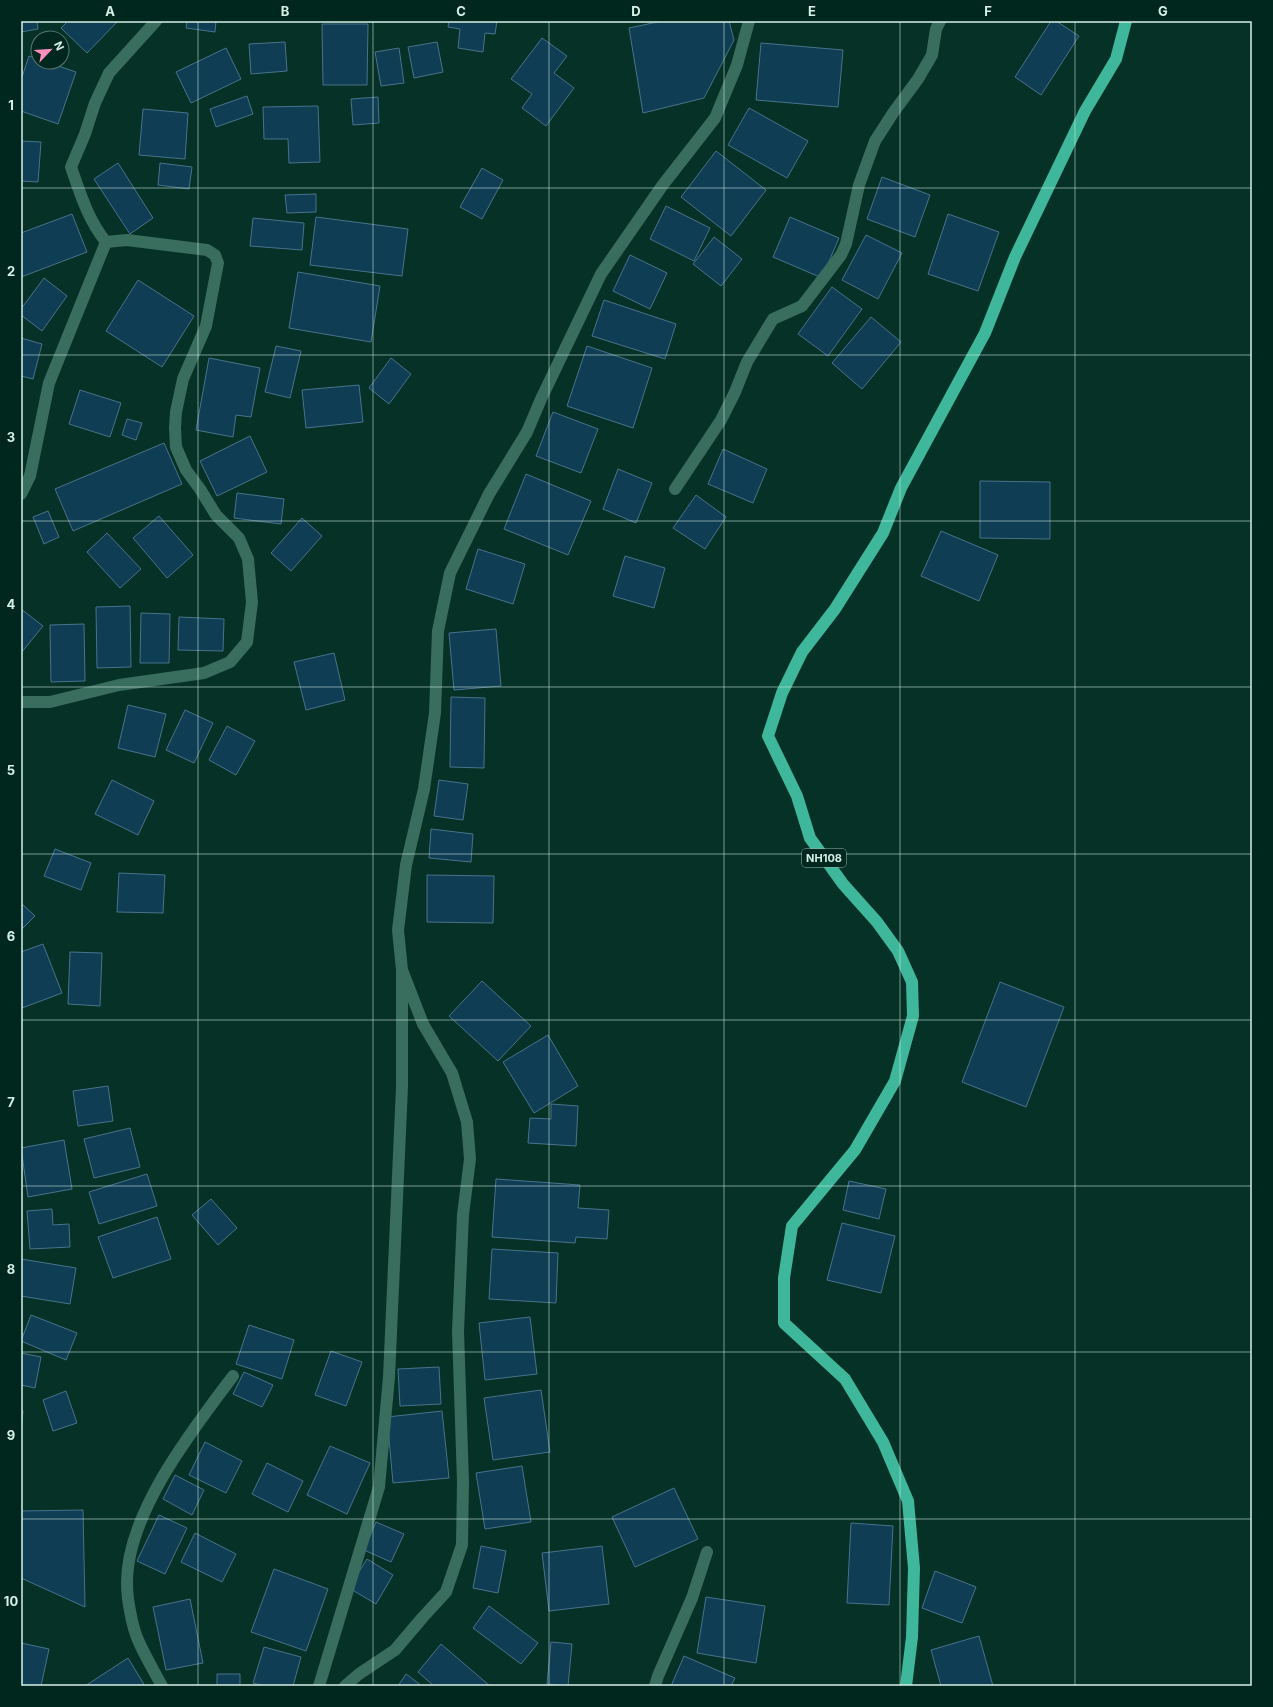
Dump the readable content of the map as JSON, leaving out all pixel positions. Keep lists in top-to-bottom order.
{
  "streets": {
    "highway": ["NH108"]
  },
  "north": "top right",
  "grid": {
    "columns": [
      "A",
      "B",
      "C",
      "D",
      "E",
      "F",
      "G"
    ],
    "rows": [
      "1",
      "2",
      "3",
      "4",
      "5",
      "6",
      "7",
      "8",
      "9",
      "10"
    ]
  }
}
